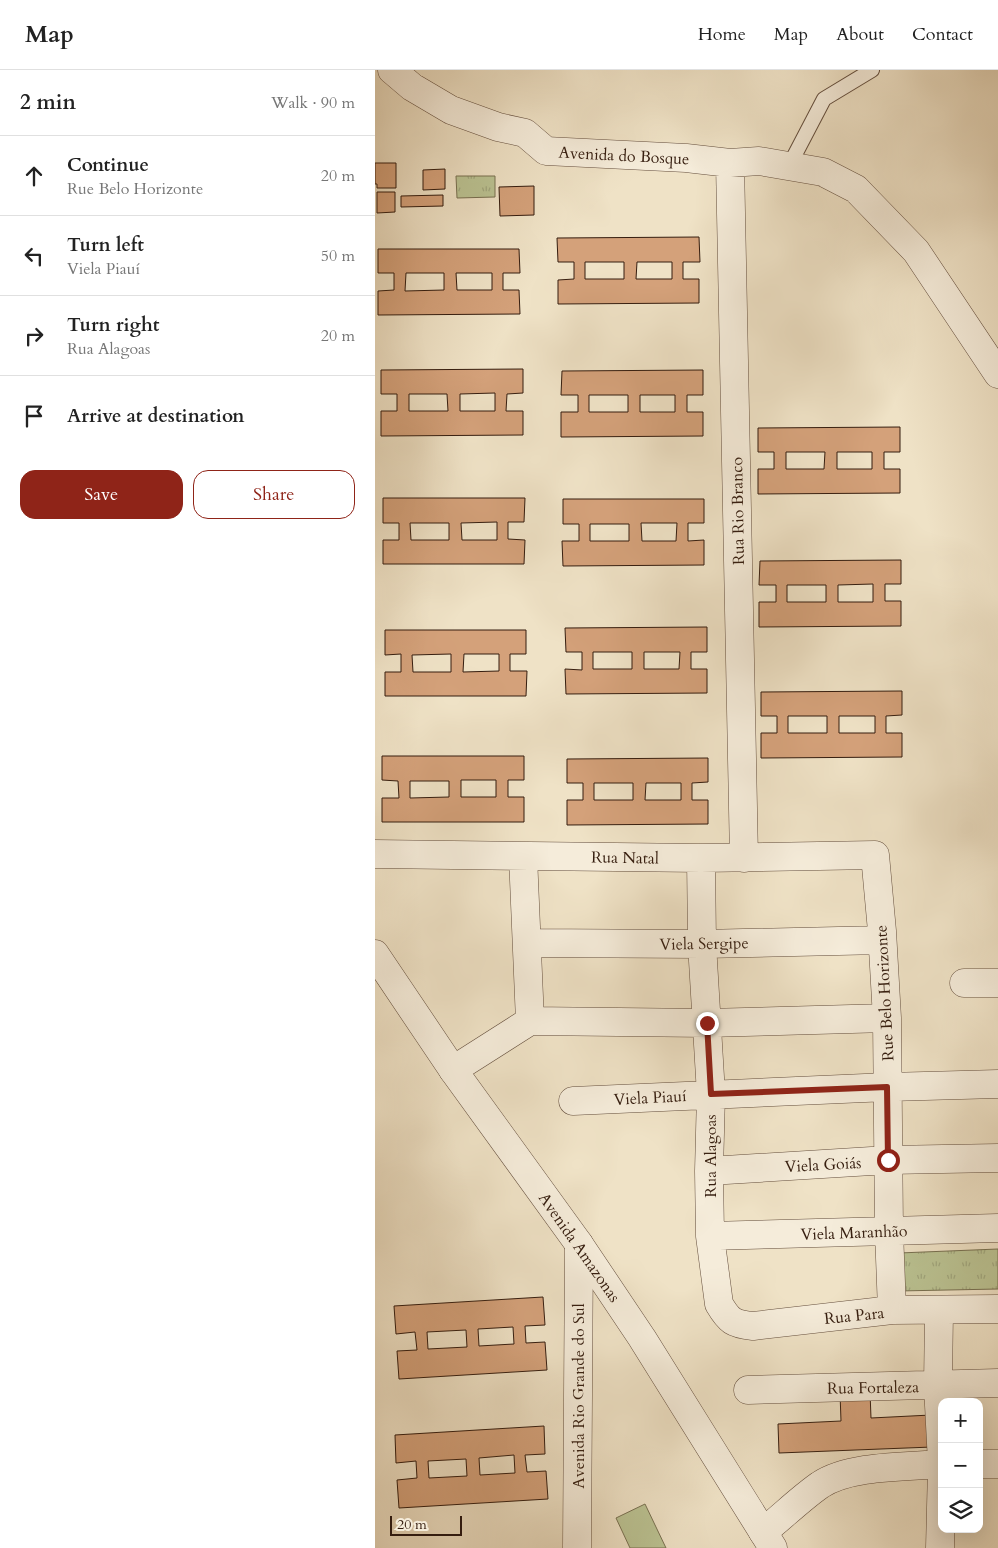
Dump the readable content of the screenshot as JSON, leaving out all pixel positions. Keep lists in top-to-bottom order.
{
  "streets": {
    "street": [
      "Avenida do Bosque",
      "Rua Rio Branco",
      "Rua Natal",
      "Viela Sergipe",
      "Rue Belo Horizonte",
      "Viela Piauí",
      "Rua Alagoas",
      "Viela Goiás",
      "Viela Maranhão",
      "Avenida Amazonas",
      "Rua Para",
      "Rua Fortaleza",
      "Avenida Rio Grande do Sul"
    ]
  },
  "crossings": [
    ["Avenida do Bosque", "Rua Rio Branco"],
    ["Rua Rio Branco", "Rua Natal"],
    ["Rua Natal", "Rue Belo Horizonte"],
    ["Rua Natal", "Rua Alagoas"],
    ["Viela Sergipe", "Rue Belo Horizonte"],
    ["Viela Sergipe", "Rua Alagoas"],
    ["Rue Belo Horizonte", "Viela Piauí"],
    ["Rue Belo Horizonte", "Viela Goiás"],
    ["Rue Belo Horizonte", "Viela Maranhão"],
    ["Rue Belo Horizonte", "Rua Para"],
    ["Viela Piauí", "Rua Alagoas"],
    ["Rua Alagoas", "Viela Goiás"],
    ["Rua Alagoas", "Viela Maranhão"],
    ["Rua Alagoas", "Rua Para"],
    ["Avenida Amazonas", "Avenida Rio Grande do Sul"]
  ],
  "scale_bar": "20 m",
  "page": {
    "header": "Map",
    "nav": [
      "Home",
      "Map",
      "About",
      "Contact"
    ],
    "heading": ["2 min", "Walk · 90 m"],
    "list": [
      ["Continue", "Rue Belo Horizonte", "20 m"],
      ["Turn left", "Viela Piauí", "50 m"],
      ["Turn right", "Rua Alagoas", "20 m"],
      "Arrive at destination"
    ],
    "buttons": ["Save", "Share"],
    "map_buttons": ["+", "−"],
    "scale": "20 m"
  }
}
